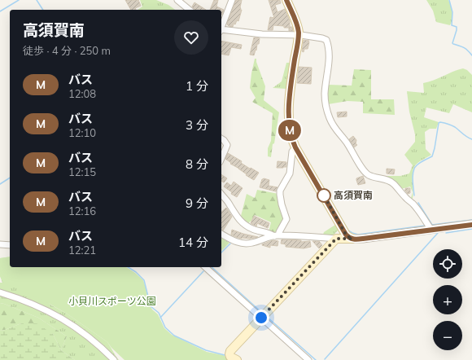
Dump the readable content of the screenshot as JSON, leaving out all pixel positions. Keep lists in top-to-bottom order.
{
  "parks": ["小貝川スポーツ公園"],
  "places": ["高須賀南"],
  "lines": ["bus line M"],
  "page": {
    "on_map": "M",
    "heading": ["高須賀南", "徒歩 · 4 分 · 250 m"],
    "list": [
      {
        "mark": "M",
        "name": "バス",
        "note": "12:08",
        "value": "1 分"
      },
      {
        "mark": "M",
        "name": "バス",
        "note": "12:10",
        "value": "3 分"
      },
      {
        "mark": "M",
        "name": "バス",
        "note": "12:15",
        "value": "8 分"
      },
      {
        "mark": "M",
        "name": "バス",
        "note": "12:16",
        "value": "9 分"
      },
      {
        "mark": "M",
        "name": "バス",
        "note": "12:21",
        "value": "14 分"
      }
    ],
    "map_buttons": ["+", "−"]
  }
}
